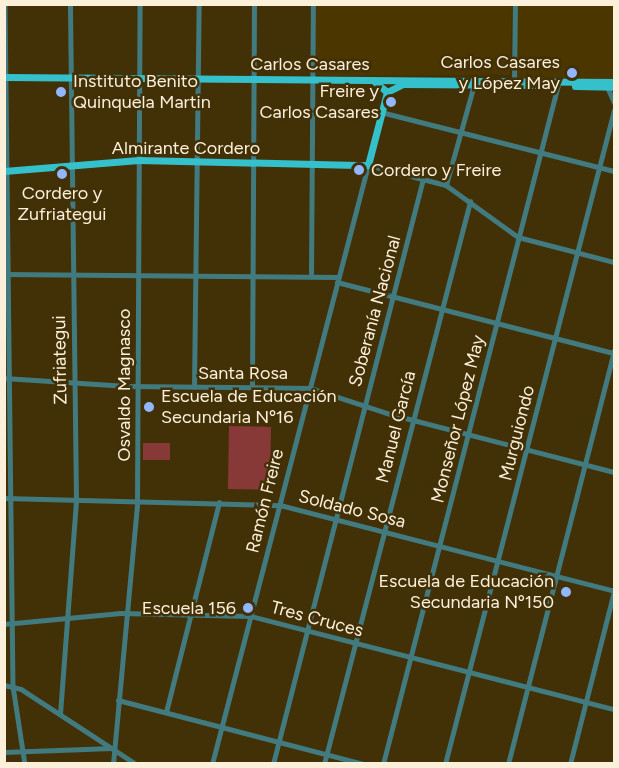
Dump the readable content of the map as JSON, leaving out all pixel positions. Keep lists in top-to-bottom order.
{
  "streets": {
    "main road": ["Carlos Casares", "Almirante Cordero", "Ramón Freire"],
    "street": [
      "Soberanía Nacional",
      "Zufriategui",
      "Santa Rosa",
      "Osvaldo Magnasco",
      "Monseñor López May",
      "Manuel García",
      "Murguiondo",
      "Soldado Sosa",
      "Tres Cruces"
    ]
  },
  "crossings": [
    ["Carlos Casares", "Zufriategui"],
    ["Carlos Casares", "Osvaldo Magnasco"],
    ["Carlos Casares", "Monseñor López May"],
    ["Carlos Casares", "Ramón Freire"],
    ["Almirante Cordero", "Zufriategui"],
    ["Almirante Cordero", "Osvaldo Magnasco"],
    ["Almirante Cordero", "Ramón Freire"],
    ["Soberanía Nacional", "Santa Rosa"],
    ["Soberanía Nacional", "Soldado Sosa"],
    ["Soberanía Nacional", "Tres Cruces"],
    ["Zufriategui", "Santa Rosa"],
    ["Zufriategui", "Soldado Sosa"],
    ["Zufriategui", "Tres Cruces"],
    ["Santa Rosa", "Osvaldo Magnasco"],
    ["Santa Rosa", "Monseñor López May"],
    ["Santa Rosa", "Manuel García"],
    ["Santa Rosa", "Murguiondo"],
    ["Santa Rosa", "Ramón Freire"],
    ["Osvaldo Magnasco", "Soldado Sosa"],
    ["Osvaldo Magnasco", "Tres Cruces"],
    ["Monseñor López May", "Soldado Sosa"],
    ["Monseñor López May", "Tres Cruces"],
    ["Manuel García", "Soldado Sosa"],
    ["Manuel García", "Tres Cruces"],
    ["Murguiondo", "Soldado Sosa"],
    ["Murguiondo", "Tres Cruces"],
    ["Ramón Freire", "Soldado Sosa"],
    ["Ramón Freire", "Tres Cruces"]
  ],
  "places": [
    "Carlos Casares y López May",
    "Instituto Benito Quinquela Martin",
    "Freire y Carlos Casares",
    "Cordero y Freire",
    "Cordero y Zufriategui",
    "Escuela de Educación Secundaria Nº16",
    "Escuela de Educación Secundaria Nº150",
    "Escuela 156"
  ]
}
